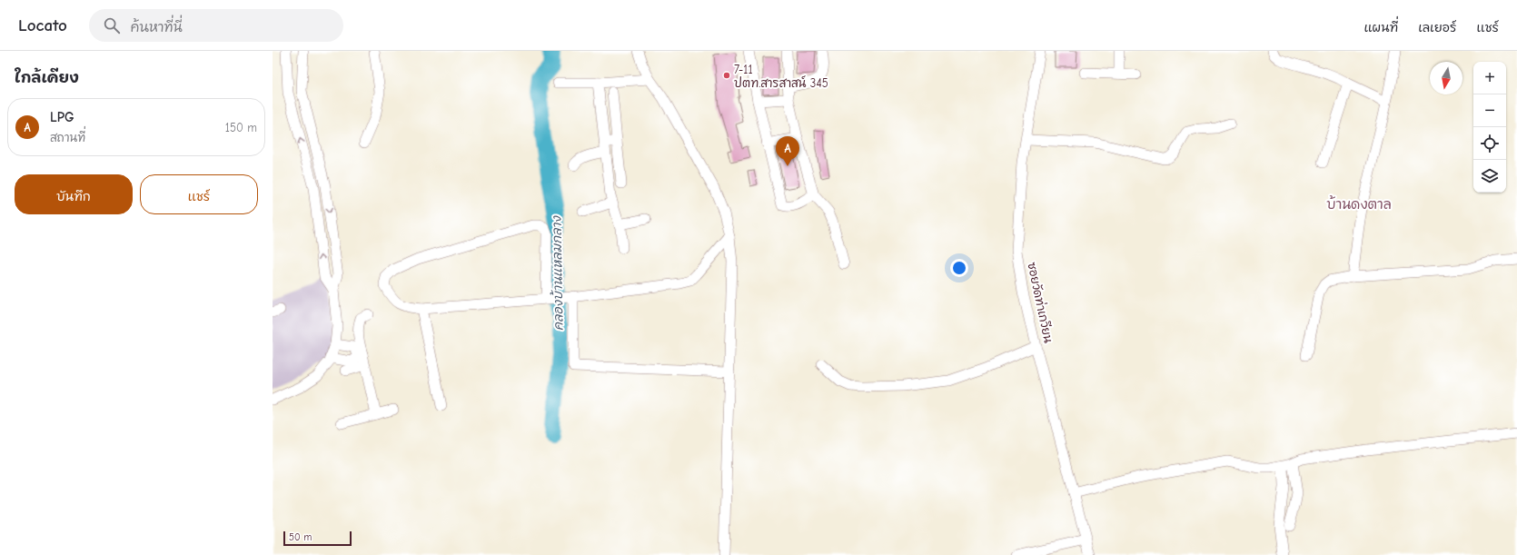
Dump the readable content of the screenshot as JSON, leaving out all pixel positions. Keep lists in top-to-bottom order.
{
  "streets": {
    "street": ["ซอยวัดท่าเกวียน"]
  },
  "districts": ["บ้านดงตาล"],
  "water": ["คลองบ้านแหลมกลาง"],
  "places": ["7-11 ปตท.สารสาสน์ 345"],
  "scale_bar": "50 m",
  "north": "bottom",
  "page": {
    "header": "Locato",
    "search": "ค้นหาที่นี่",
    "nav": ["แผนที่", "เลเยอร์", "แชร์"],
    "heading": "ใกล้เคียง",
    "map_buttons": ["+", "−"],
    "list": [
      {
        "mark": "A",
        "name": "LPG",
        "note": "สถานที่",
        "value": "150 m"
      }
    ],
    "pins": "A",
    "buttons": ["บันทึก", "แชร์"],
    "scale": "50 m"
  }
}
